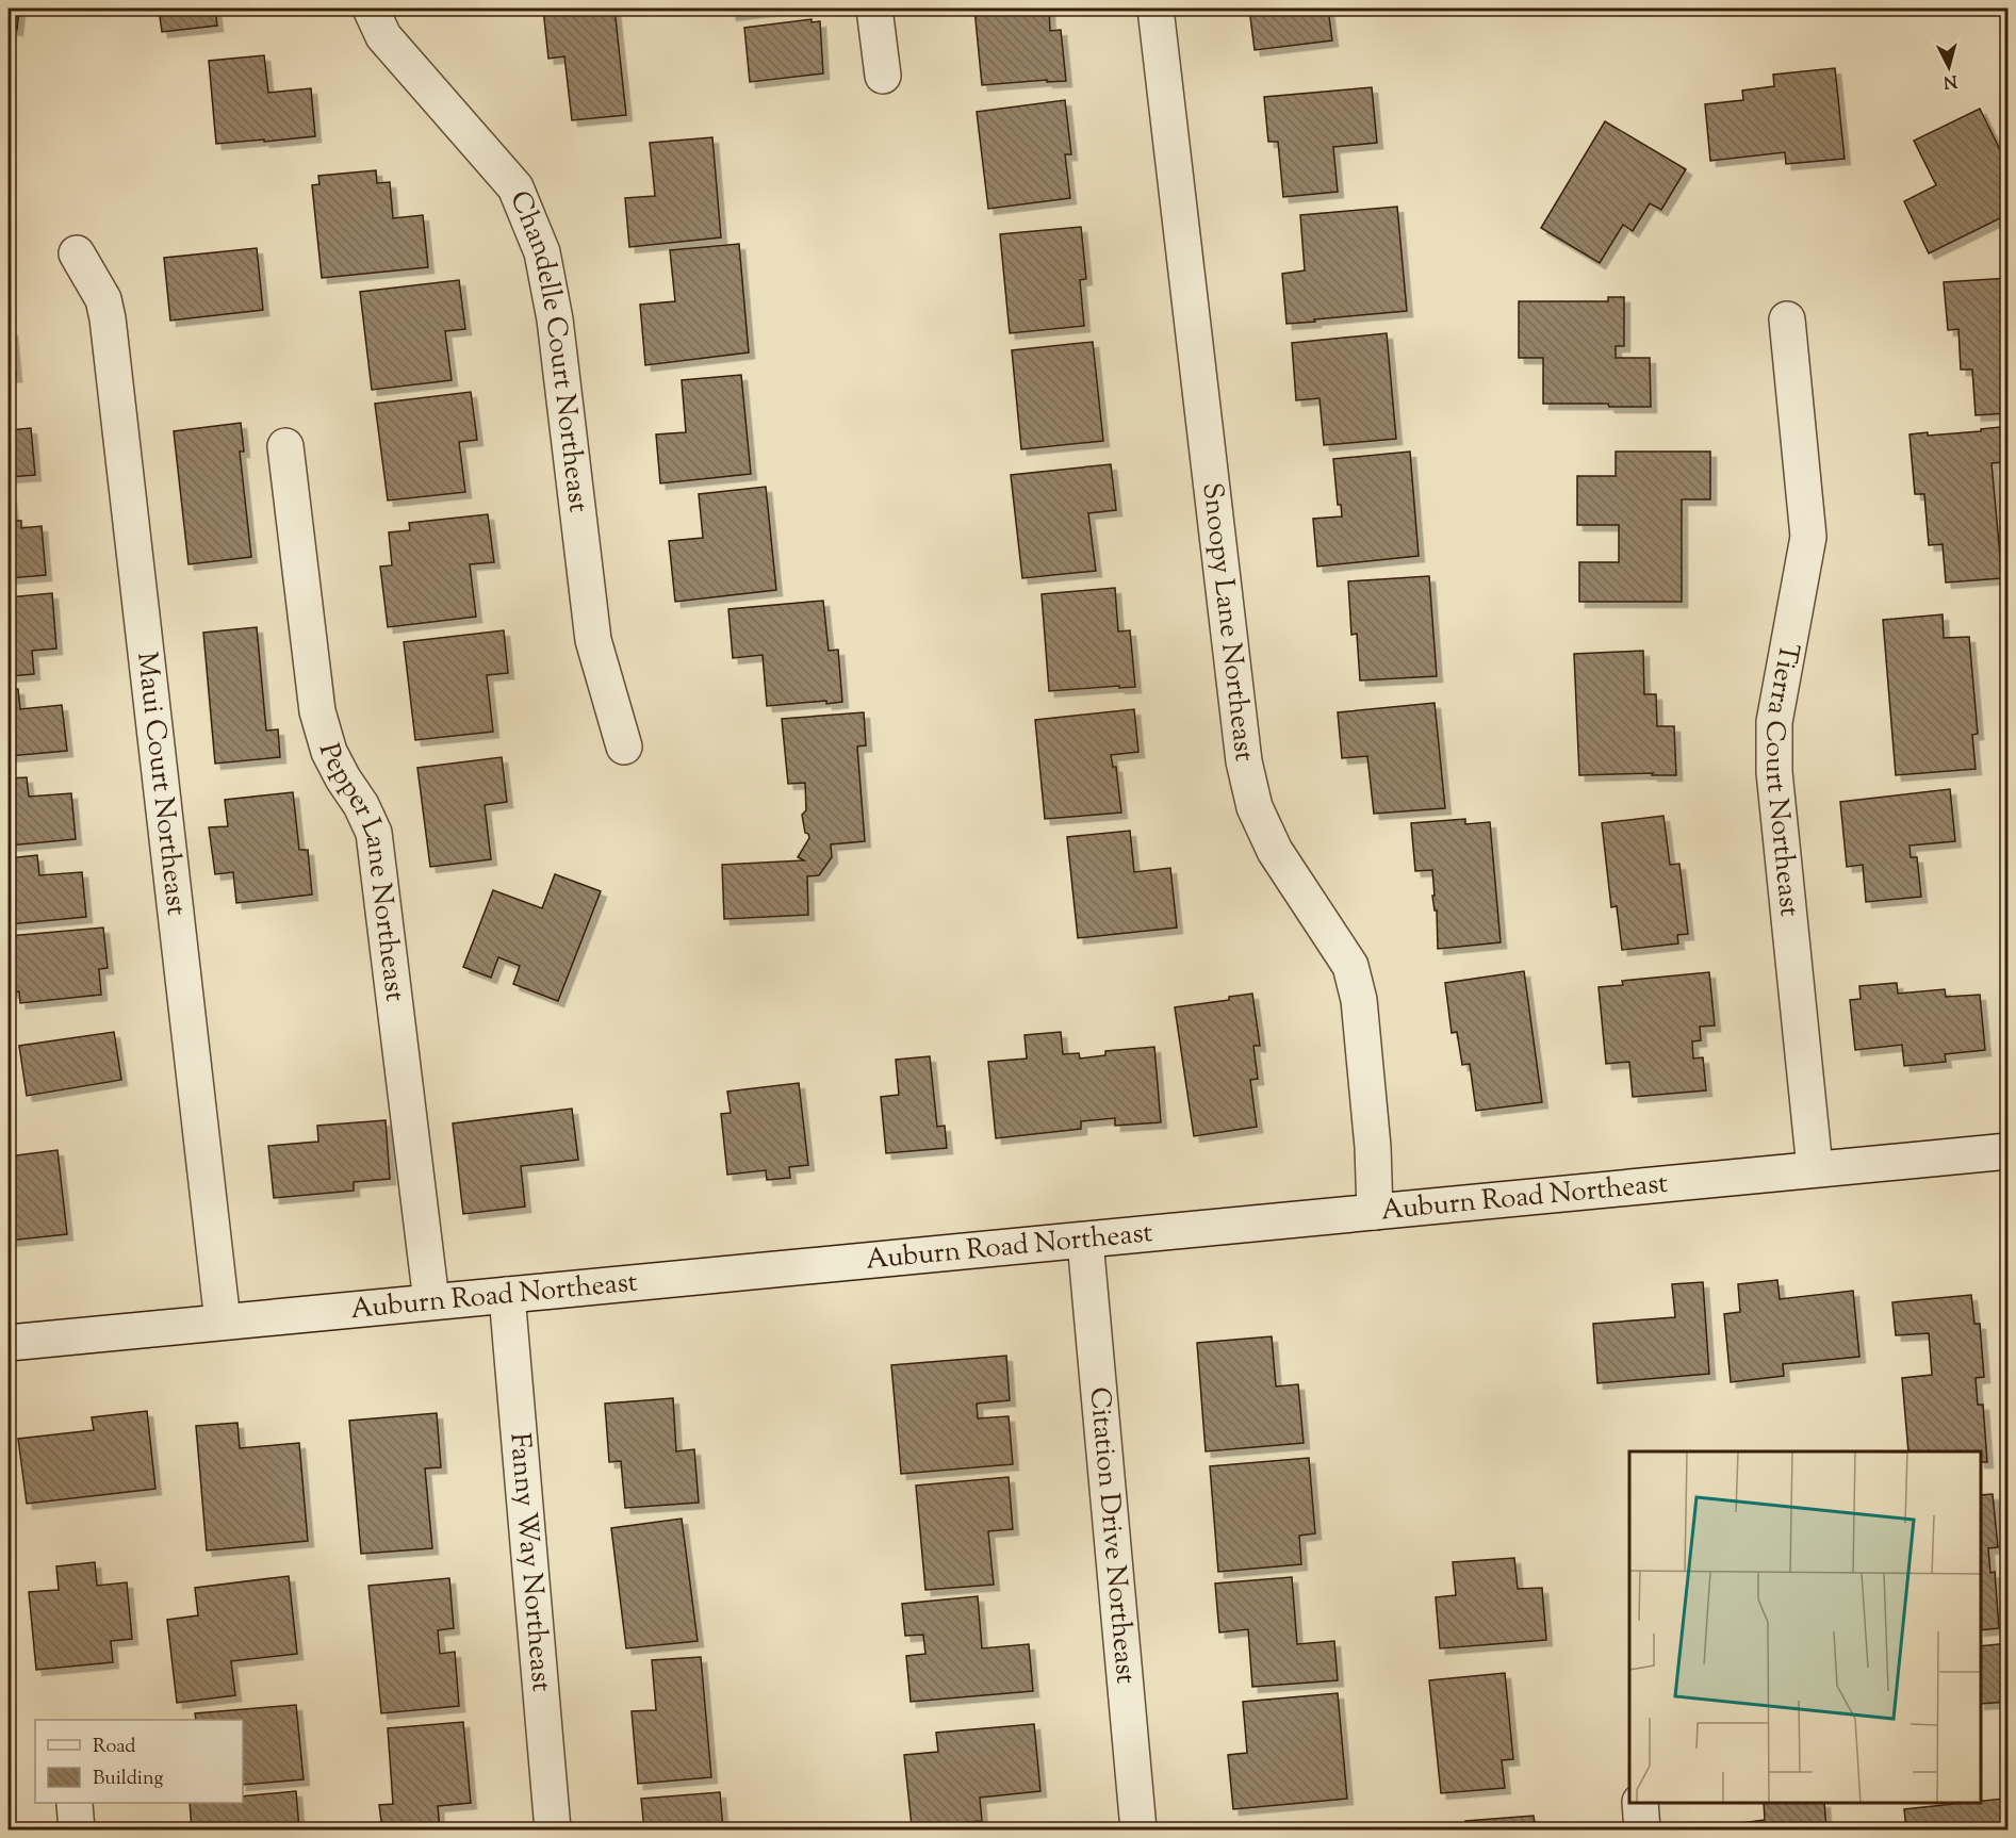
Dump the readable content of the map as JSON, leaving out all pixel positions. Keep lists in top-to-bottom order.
{
  "streets": {
    "street": [
      "Chandelle Court Northeast",
      "Snoopy Lane Northeast",
      "Tierra Court Northeast",
      "Maui Court Northeast",
      "Pepper Lane Northeast",
      "Auburn Road Northeast",
      "Citation Drive Northeast",
      "Fanny Way Northeast"
    ]
  },
  "crossings": [
    ["Snoopy Lane Northeast", "Auburn Road Northeast"],
    ["Tierra Court Northeast", "Auburn Road Northeast"],
    ["Maui Court Northeast", "Auburn Road Northeast"],
    ["Pepper Lane Northeast", "Auburn Road Northeast"],
    ["Auburn Road Northeast", "Citation Drive Northeast"],
    ["Auburn Road Northeast", "Fanny Way Northeast"]
  ],
  "legend": ["Road", "Building"],
  "north": "bottom"
}
